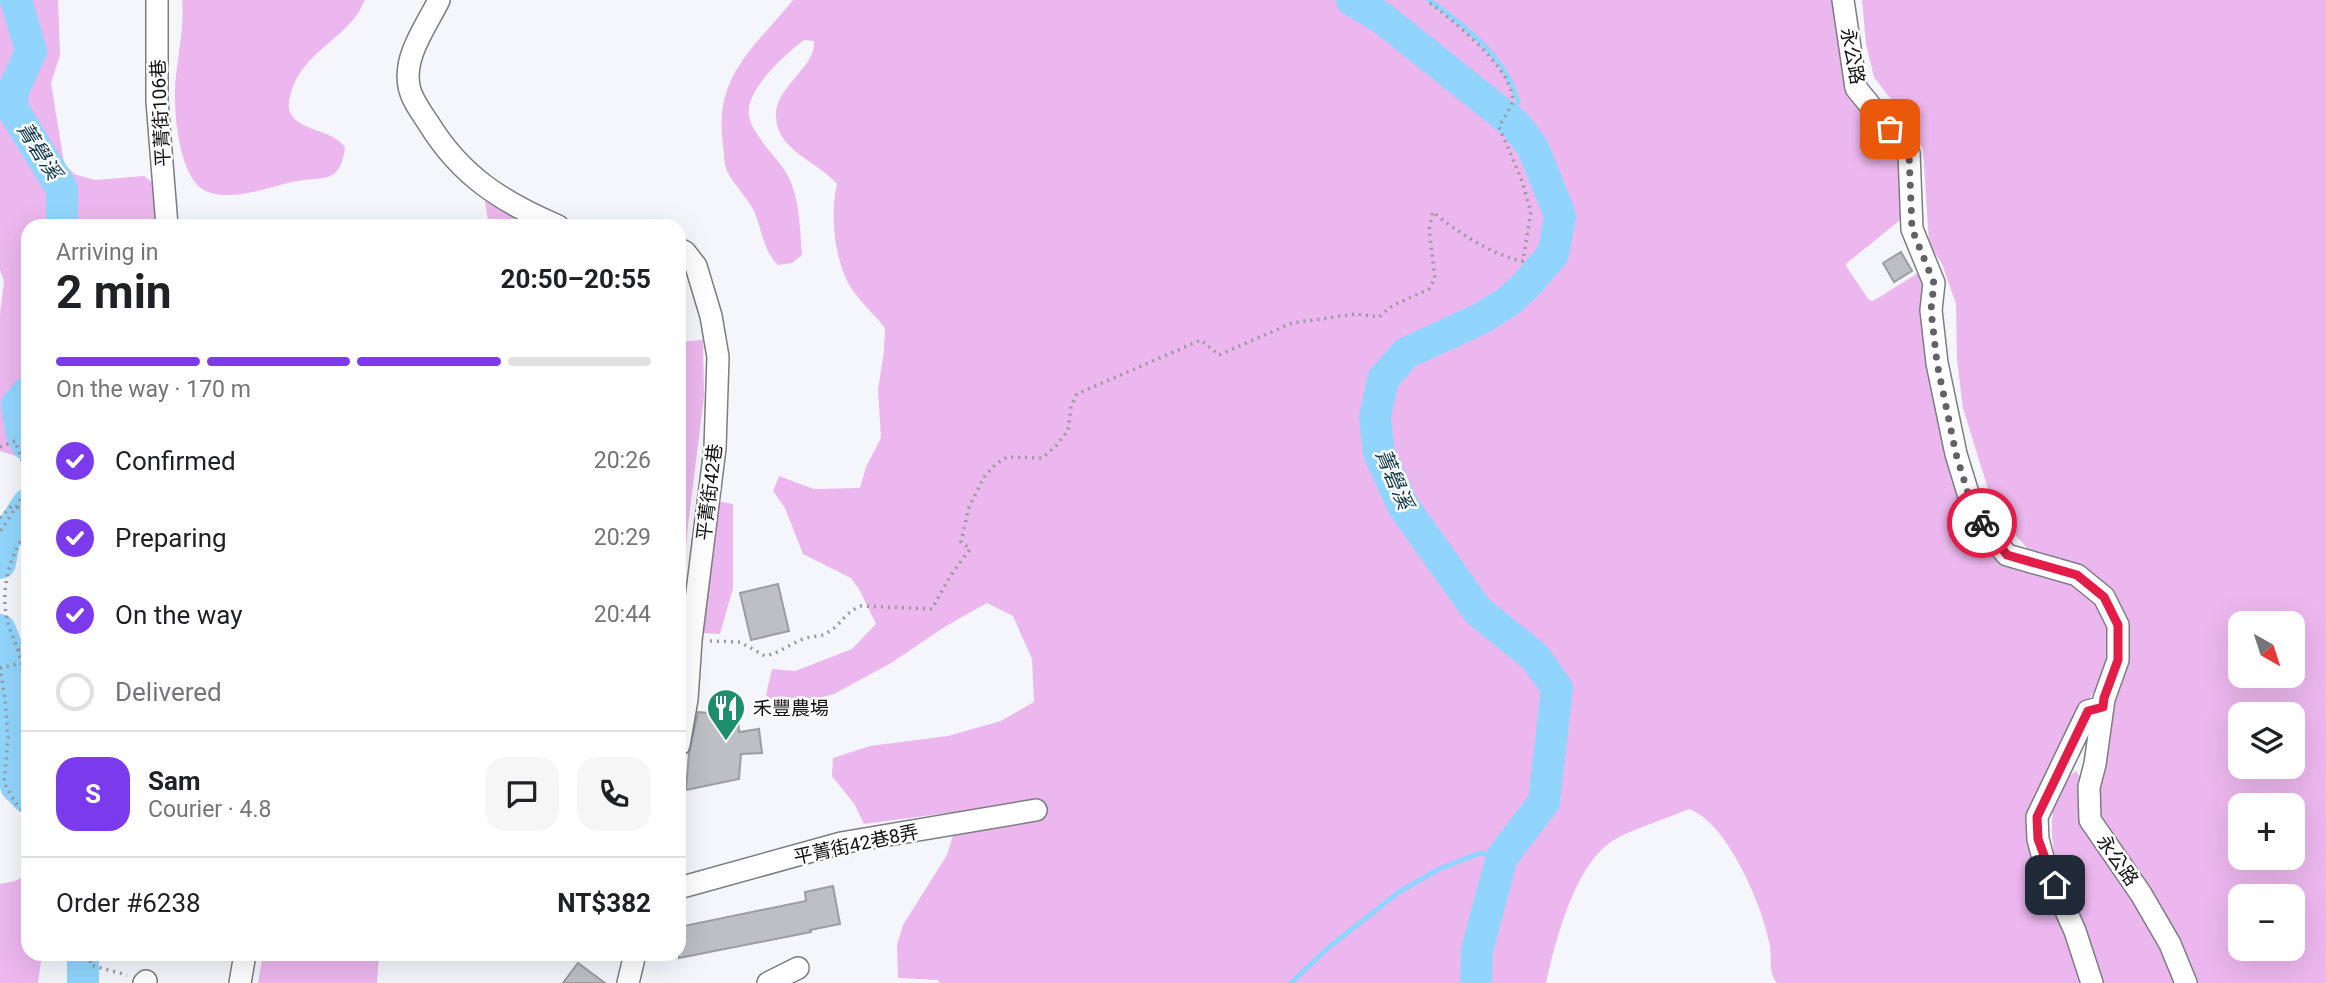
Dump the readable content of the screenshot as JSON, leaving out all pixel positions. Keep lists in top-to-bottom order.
{
  "streets": {
    "street": [
      "永公路",
      "平菁街106巷",
      "平菁街42巷",
      "平菁街42巷8弄"
    ]
  },
  "water": ["菁礐溪"],
  "places": {
    "restaurant": ["禾豐農場"]
  },
  "north": "bottom right",
  "page": {
    "heading": ["2 min", "Arriving in", "20:50–20:55"],
    "panel": [
      "Sam",
      "Courier · 4.8",
      "Order #6238",
      "NT$382"
    ],
    "bar": "On the way · 170 m",
    "list": [
      ["Confirmed", "20:26"],
      ["Preparing", "20:29"],
      ["On the way", "20:44"],
      "Delivered"
    ],
    "map_buttons": ["+", "−"],
    "round": "S"
  }
}
